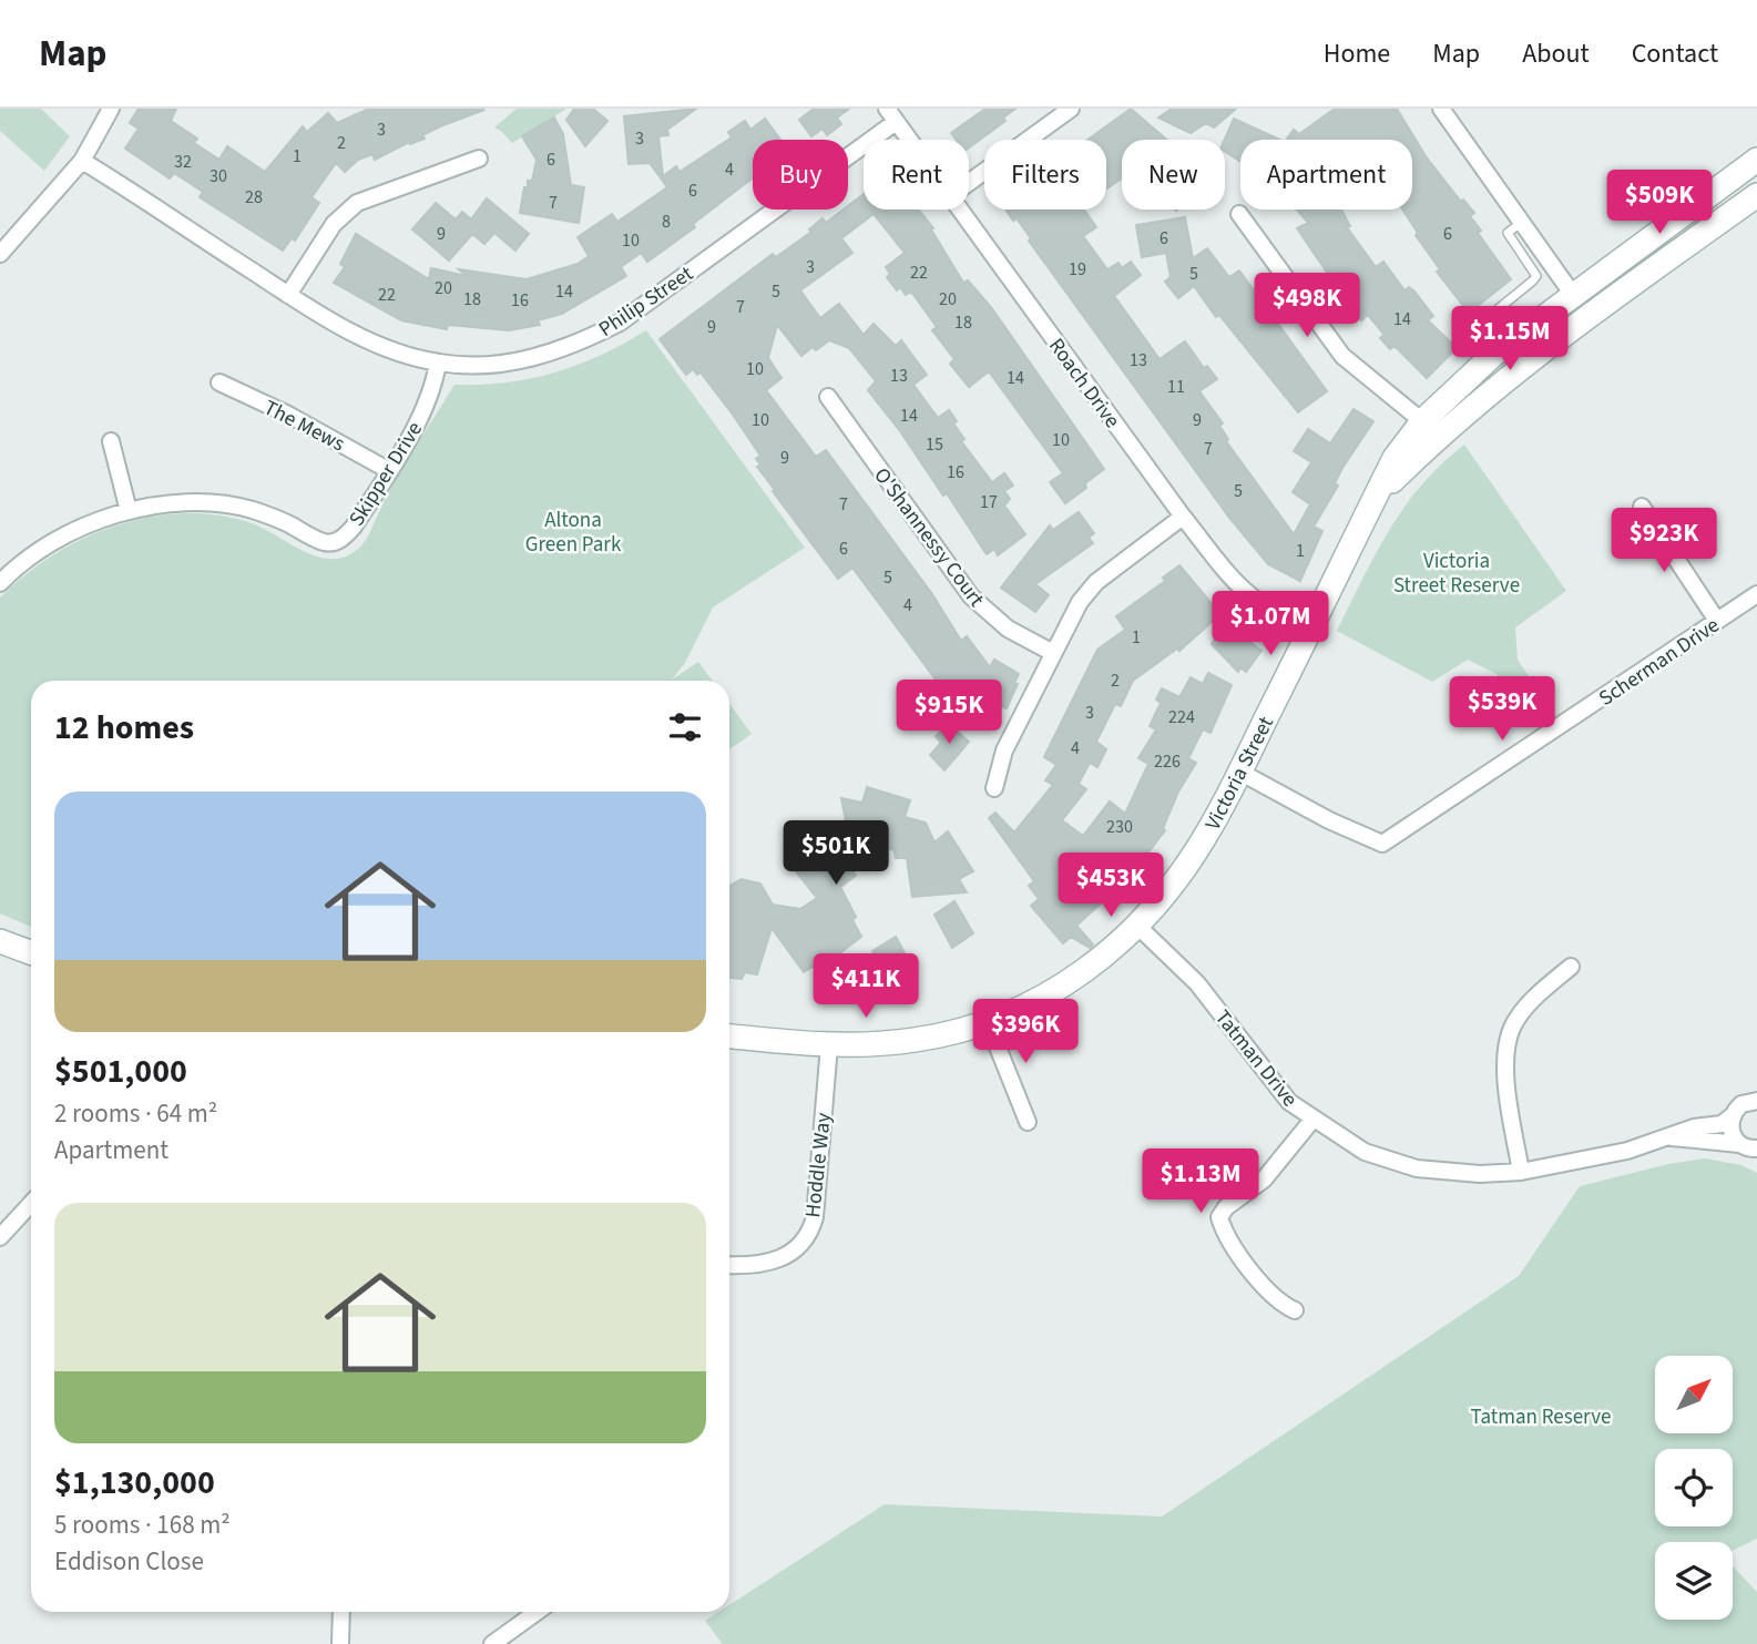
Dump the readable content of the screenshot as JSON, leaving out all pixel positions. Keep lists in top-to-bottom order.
{
  "streets": {
    "street": [
      "Philip Street",
      "Roach Drive",
      "The Mews",
      "Skipper Drive",
      "O'Shannessy Court",
      "Scherman Drive",
      "Victoria Street",
      "Tatman Drive",
      "Hoddle Way"
    ]
  },
  "crossings": [
    ["Philip Street", "Roach Drive"],
    ["Philip Street", "Skipper Drive"],
    ["Roach Drive", "Victoria Street"],
    ["The Mews", "Skipper Drive"],
    ["Scherman Drive", "Victoria Street"],
    ["Victoria Street", "Tatman Drive"],
    ["Victoria Street", "Hoddle Way"]
  ],
  "parks": ["Altona Green Park", "Victoria Street Reserve", "Tatman Reserve"],
  "house_numbers": [
    "3",
    "3",
    "2",
    "1",
    "6",
    "32",
    "4",
    "30",
    "6",
    "28",
    "7",
    "8",
    "9",
    "6",
    "6",
    "10",
    "3",
    "19",
    "22",
    "5",
    "20",
    "14",
    "5",
    "22",
    "18",
    "20",
    "16",
    "7",
    "14",
    "18",
    "9",
    "13",
    "10",
    "13",
    "14",
    "11",
    "14",
    "10",
    "9",
    "10",
    "15",
    "7",
    "9",
    "16",
    "5",
    "17",
    "7",
    "6",
    "1",
    "5",
    "4",
    "1",
    "2",
    "3",
    "224",
    "4",
    "226",
    "230"
  ],
  "north": "top right",
  "page": {
    "header": "Map",
    "nav": [
      "Home",
      "Map",
      "About",
      "Contact"
    ],
    "chip": [
      "Buy",
      "Rent",
      "Filters",
      "New",
      "Apartment"
    ],
    "price": [
      "$509K",
      "$498K",
      "$1.15M",
      "$923K",
      "$1.07M",
      "$539K",
      "$915K",
      "$501K",
      "$453K",
      "$411K",
      "$396K",
      "$1.13M"
    ],
    "heading": "12 homes",
    "list": [
      {
        "name": "$501,000",
        "note": "2 rooms · 64 m² · Apartment"
      },
      {
        "name": "$1,130,000",
        "note": "5 rooms · 168 m² · Eddison Close"
      }
    ]
  }
}
